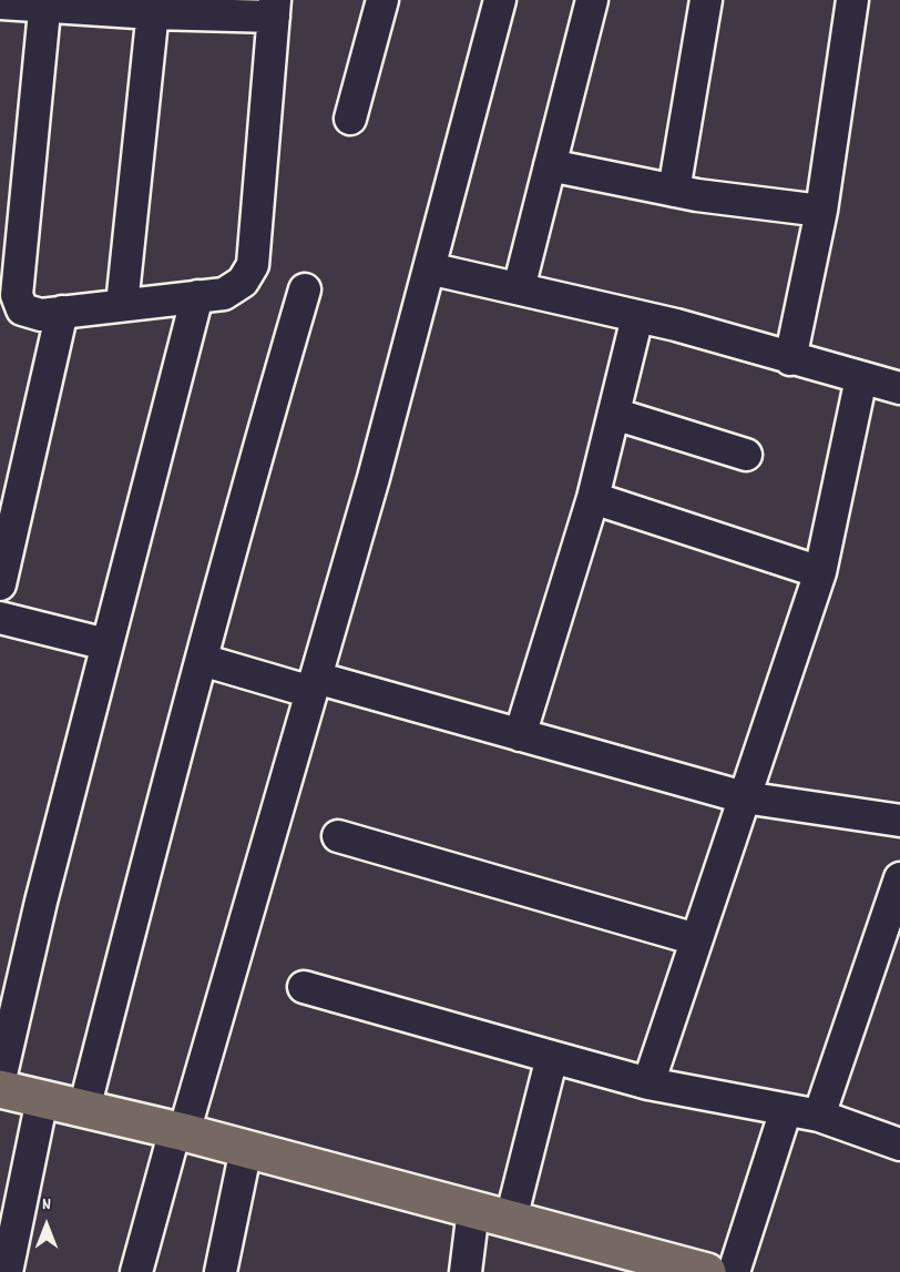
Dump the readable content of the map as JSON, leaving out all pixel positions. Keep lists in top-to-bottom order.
{
  "north": "top"
}
